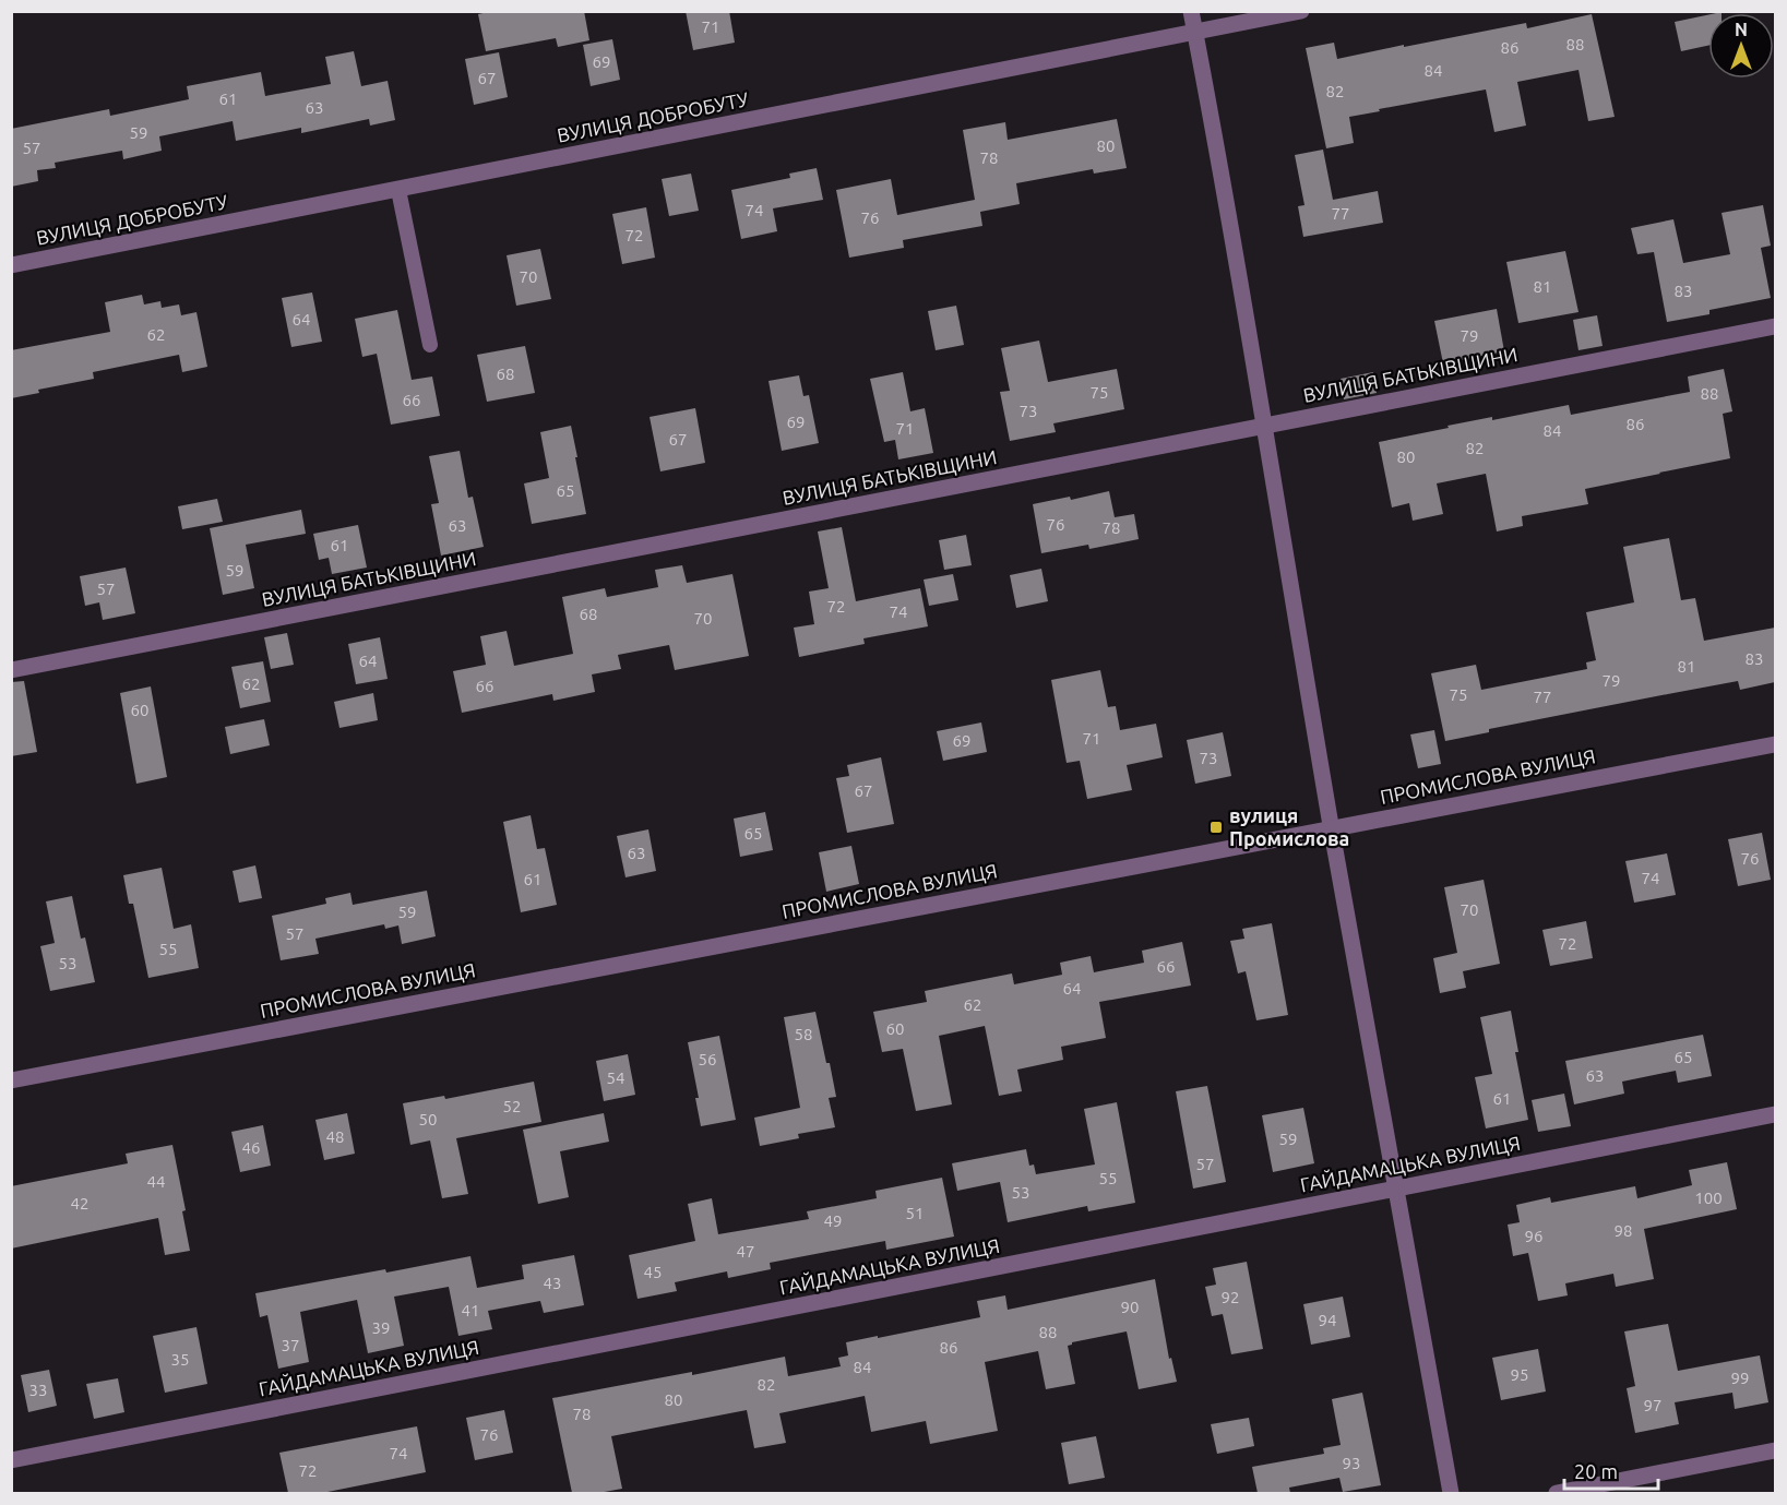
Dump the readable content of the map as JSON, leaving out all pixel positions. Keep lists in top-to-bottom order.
{
  "streets": {
    "street": [
      "ВУЛИЦЯ ДОБРОБУТУ",
      "ВУЛИЦЯ БАТЬКІВЩИНИ",
      "ПРОМИСЛОВА ВУЛИЦЯ",
      "ГАЙДАМАЦЬКА ВУЛИЦЯ"
    ]
  },
  "places": {
    "transit": ["вулиця Промислова"]
  },
  "house_numbers": [
    "71",
    "88",
    "86",
    "69",
    "84",
    "67",
    "82",
    "61",
    "63",
    "59",
    "80",
    "57",
    "78",
    "74",
    "77",
    "76",
    "72",
    "70",
    "81",
    "83",
    "64",
    "62",
    "79",
    "68",
    "75",
    "88",
    "66",
    "73",
    "69",
    "86",
    "71",
    "84",
    "67",
    "82",
    "80",
    "65",
    "76",
    "63",
    "78",
    "61",
    "59",
    "57",
    "72",
    "74",
    "68",
    "70",
    "83",
    "64",
    "81",
    "79",
    "62",
    "66",
    "75",
    "77",
    "60",
    "71",
    "69",
    "73",
    "67",
    "65",
    "63",
    "76",
    "74",
    "61",
    "70",
    "59",
    "57",
    "72",
    "55",
    "53",
    "66",
    "64",
    "62",
    "60",
    "58",
    "65",
    "56",
    "63",
    "54",
    "61",
    "52",
    "50",
    "48",
    "59",
    "46",
    "57",
    "55",
    "44",
    "53",
    "100",
    "42",
    "51",
    "49",
    "98",
    "96",
    "47",
    "45",
    "43",
    "92",
    "90",
    "41",
    "94",
    "39",
    "88",
    "37",
    "86",
    "35",
    "84",
    "95",
    "99",
    "82",
    "33",
    "80",
    "97",
    "78",
    "76",
    "74",
    "93",
    "72"
  ],
  "scale_bar": "20 m",
  "north": "top"
}
